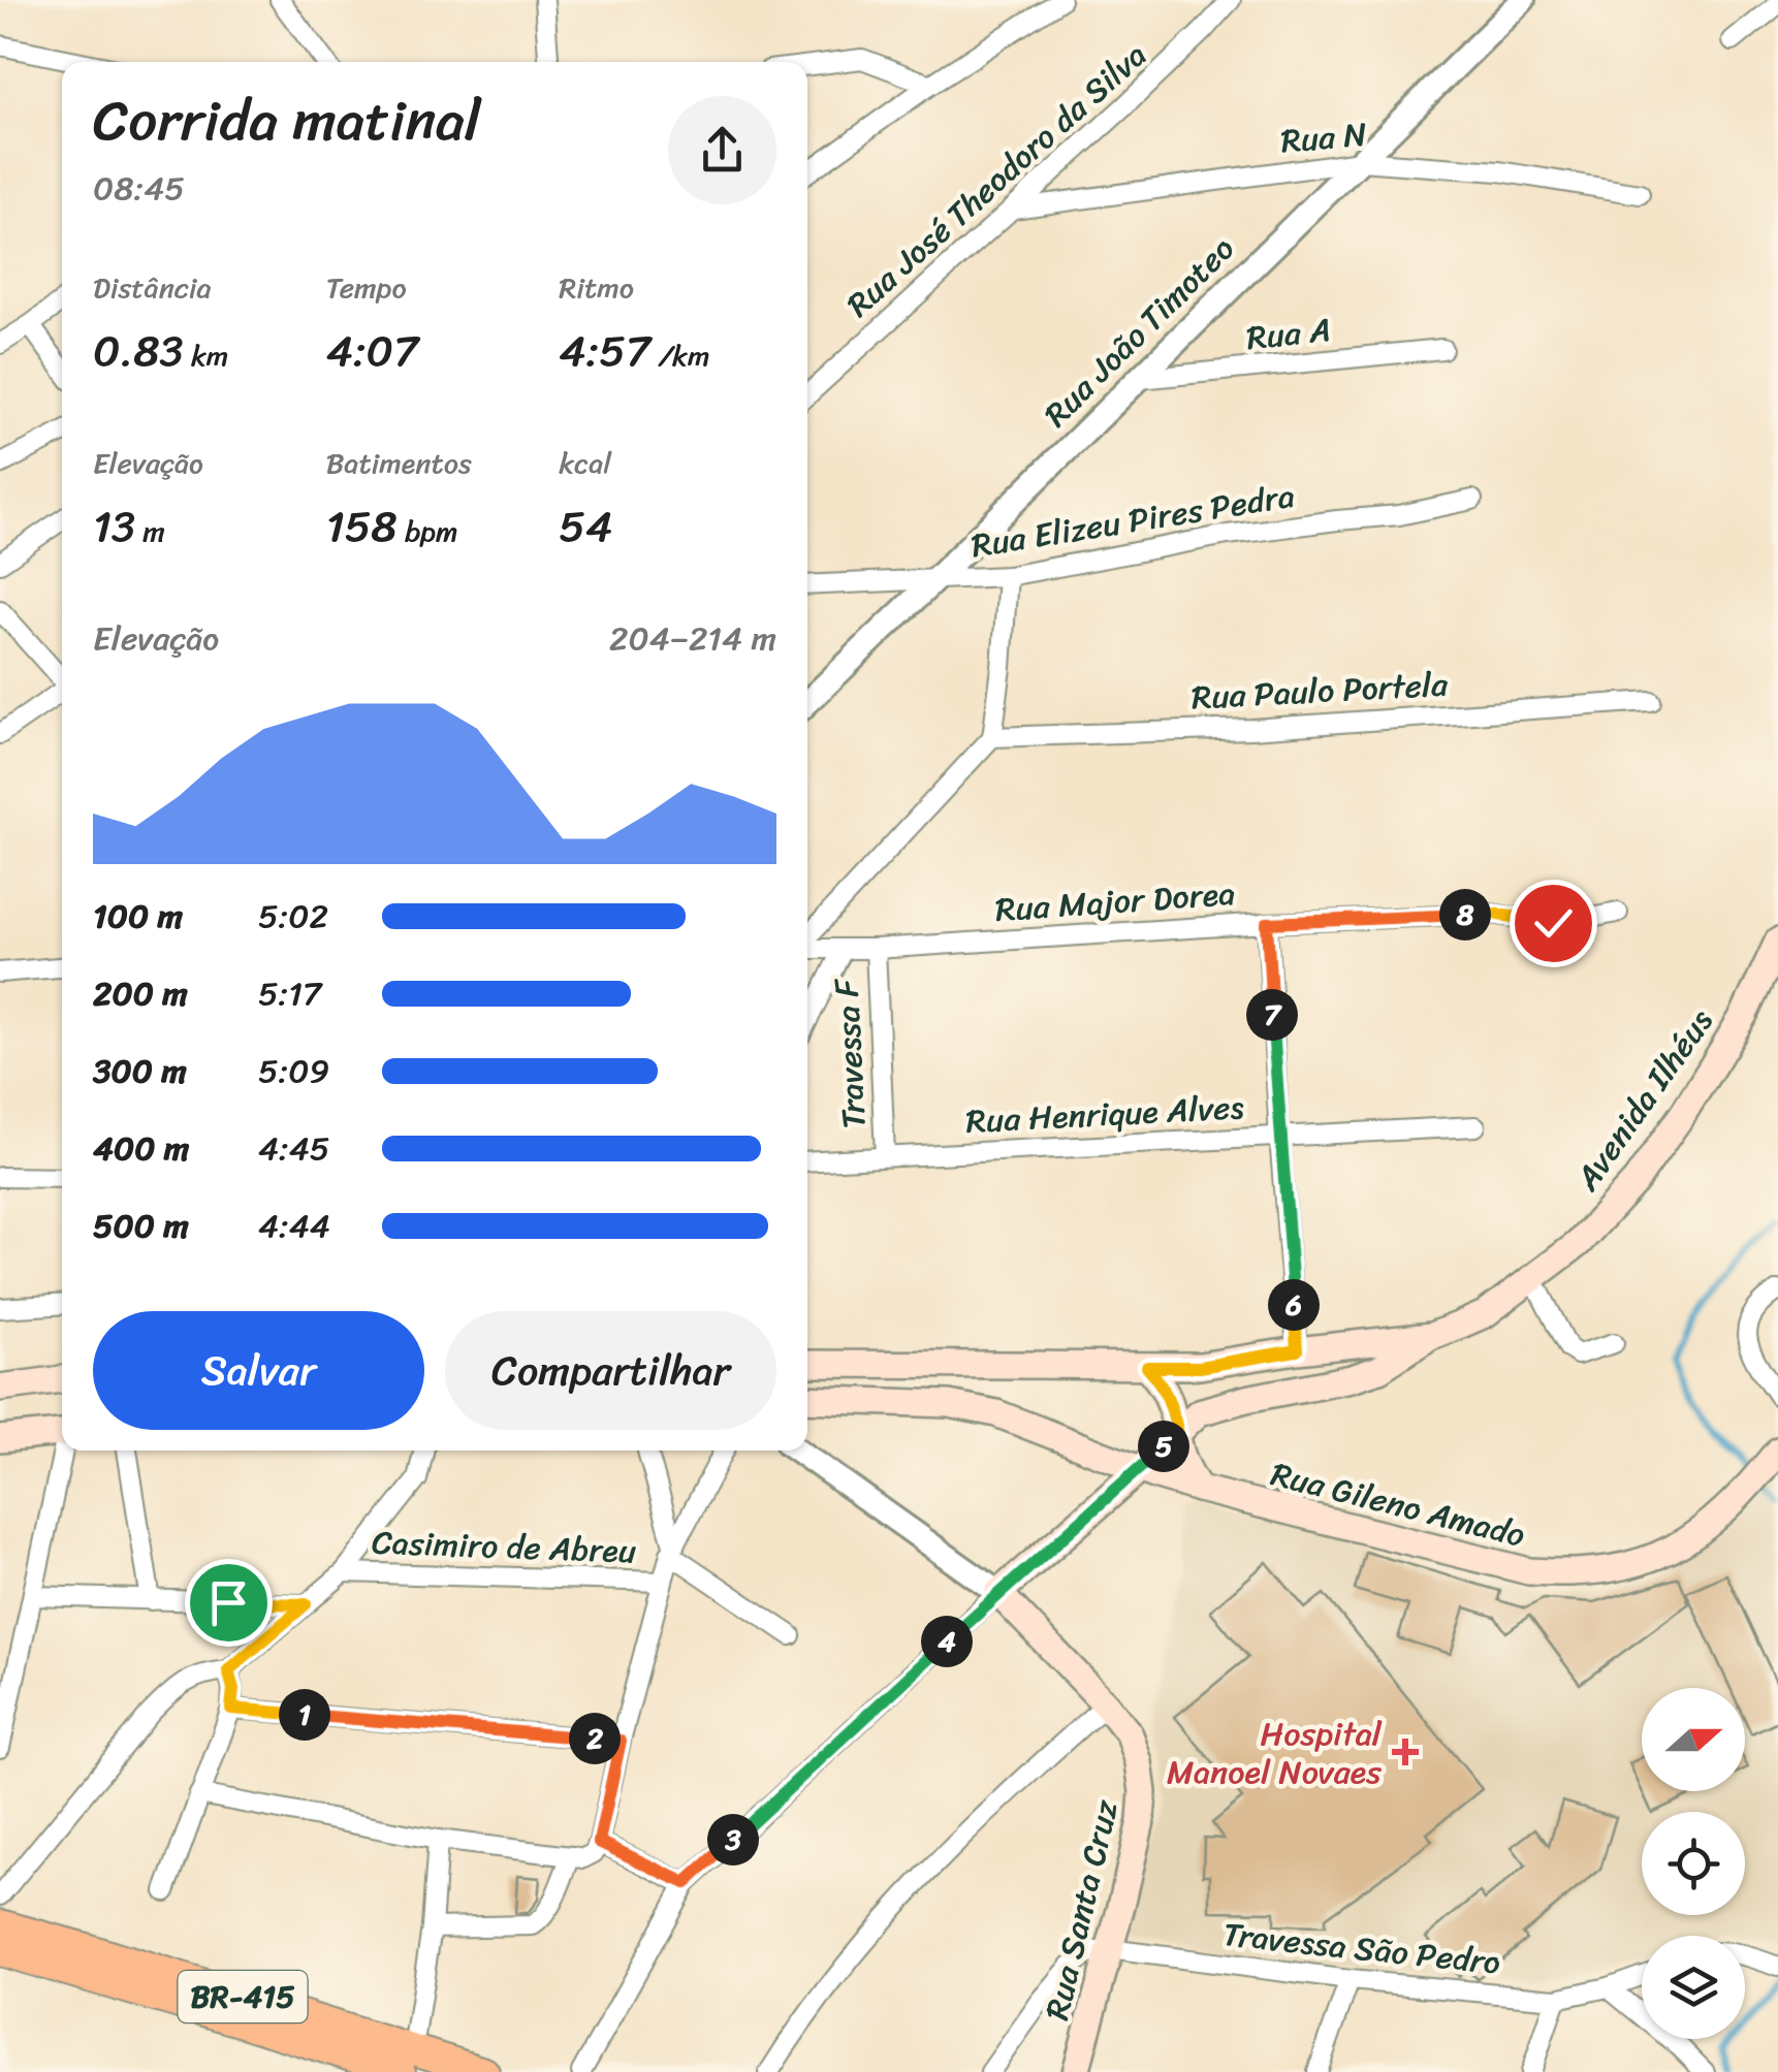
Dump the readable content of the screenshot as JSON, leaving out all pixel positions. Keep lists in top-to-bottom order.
{
  "streets": {
    "main road": [
      "Avenida Ilhéus",
      "Rua Gileno Amado",
      "Rua Santa Cruz",
      "BR-415"
    ],
    "street": [
      "Rua N",
      "Rua José Theodoro da Silva",
      "Rua João Timoteo",
      "Rua A",
      "Rua Elizeu Pires Pedra",
      "Rua Paulo Portela",
      "Rua Major Dorea",
      "Travessa F",
      "Rua Henrique Alves",
      "Casimiro de Abreu",
      "Travessa São Pedro"
    ]
  },
  "crossings": [
    ["Rua N", "Rua José Theodoro da Silva"],
    ["Rua N", "Rua João Timoteo"],
    ["Rua João Timoteo", "Rua A"],
    ["Rua João Timoteo", "Rua Elizeu Pires Pedra"],
    ["Rua Major Dorea", "Travessa F"],
    ["Travessa F", "Rua Henrique Alves"],
    ["Avenida Ilhéus", "Rua Gileno Amado"],
    ["Rua Santa Cruz", "Travessa São Pedro"]
  ],
  "places": {
    "health": ["Hospital Manoel Novaes"]
  },
  "north": "right",
  "page": {
    "heading": ["Corrida matinal", "08:45"],
    "stats": [
      ["Distância", "0.83 km"],
      ["Tempo", "4:07"],
      ["Ritmo", "4:57 /km"],
      ["Elevação", "13 m"],
      ["Batimentos", "158 bpm"],
      ["kcal", "54"]
    ],
    "chart": ["Elevação", "204–214 m"],
    "list": [
      {
        "name": "100 m",
        "note": "5:02"
      },
      {
        "name": "200 m",
        "note": "5:17"
      },
      {
        "name": "300 m",
        "note": "5:09"
      },
      {
        "name": "400 m",
        "note": "4:45"
      },
      {
        "name": "500 m",
        "note": "4:44"
      }
    ],
    "pins": [
      "8",
      "7",
      "6",
      "5",
      "4",
      "1",
      "2",
      "3"
    ],
    "buttons": ["Salvar", "Compartilhar"]
  }
}
